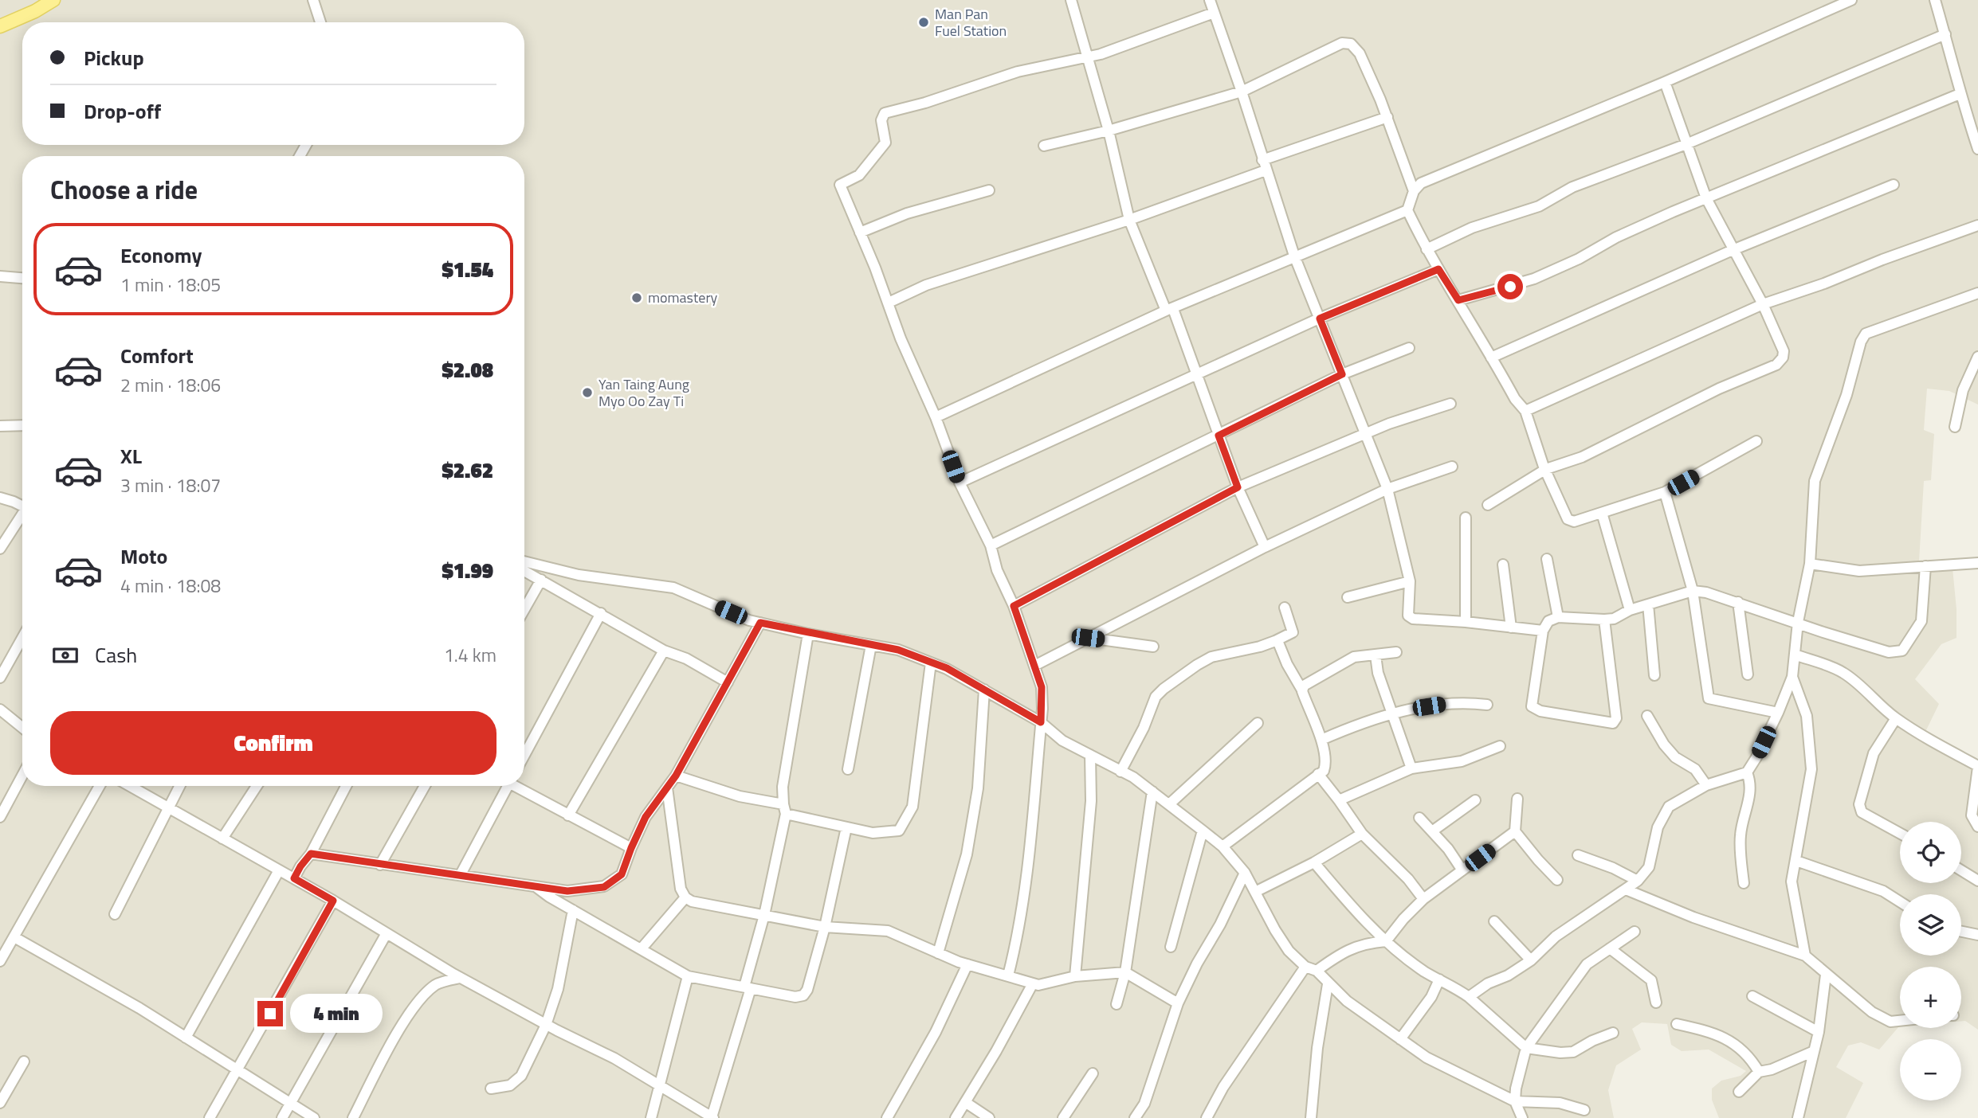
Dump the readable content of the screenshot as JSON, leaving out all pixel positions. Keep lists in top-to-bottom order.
{
  "places": ["Man Pan Fuel Station", "momastery", "Yan Taing Aung Myo Oo Zay Ti"],
  "page": {
    "banner": ["Pickup", "Drop-off"],
    "heading": "Choose a ride",
    "list": [
      {
        "name": "Economy",
        "note": "1 min · 18:05",
        "value": "$1.54"
      },
      {
        "name": "Comfort",
        "note": "2 min · 18:06",
        "value": "$2.08"
      },
      {
        "name": "XL",
        "note": "3 min · 18:07",
        "value": "$2.62"
      },
      {
        "name": "Moto",
        "note": "4 min · 18:08",
        "value": "$1.99"
      }
    ],
    "pay": ["Cash", "1.4 km"],
    "buttons": "Confirm",
    "map_buttons": ["+", "−"],
    "bubble": "4 min"
  }
}
